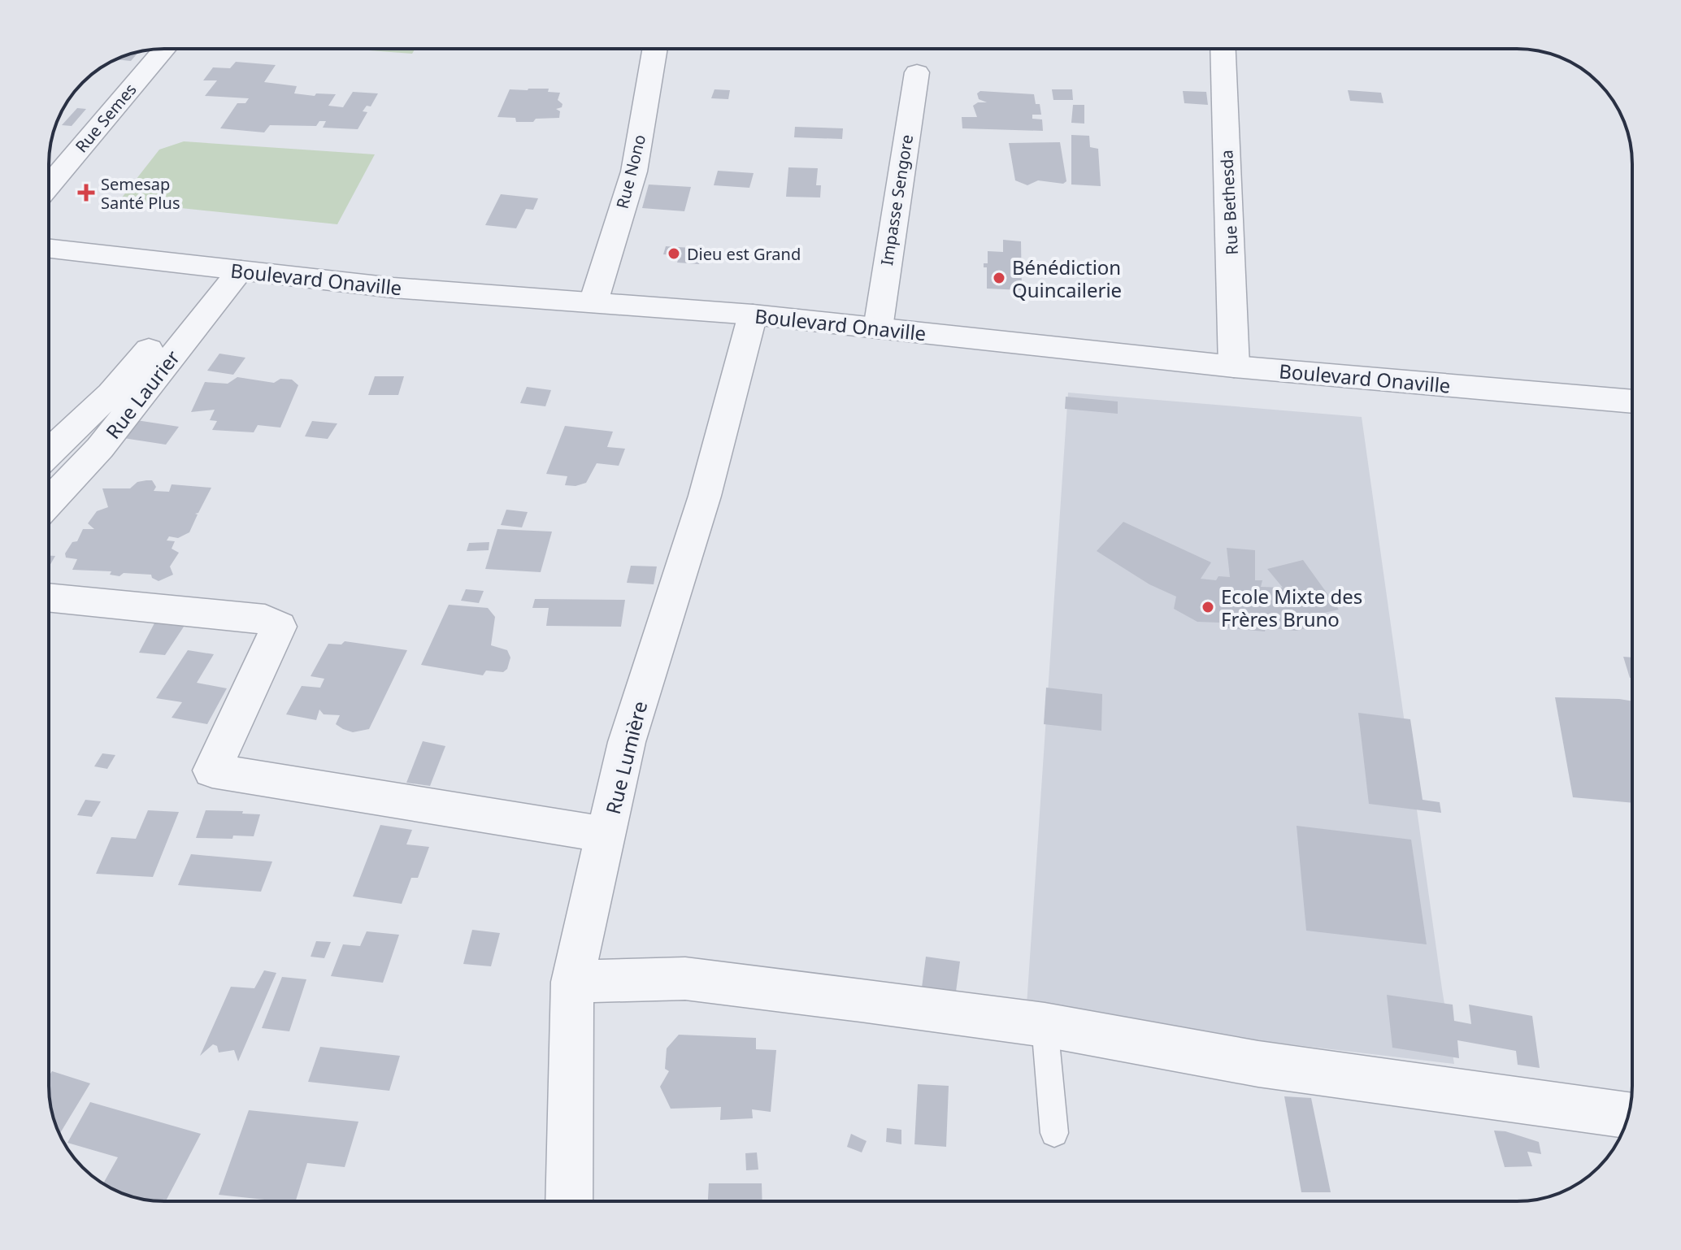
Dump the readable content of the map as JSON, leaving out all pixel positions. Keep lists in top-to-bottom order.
{
  "streets": {
    "street": [
      "Rue Semes",
      "Rue Nono",
      "Impasse Sengore",
      "Rue Bethesda",
      "Boulevard Onaville",
      "Rue Laurier",
      "Rue Lumière"
    ]
  },
  "crossings": [
    ["Rue Nono", "Boulevard Onaville"],
    ["Impasse Sengore", "Boulevard Onaville"],
    ["Rue Bethesda", "Boulevard Onaville"],
    ["Boulevard Onaville", "Rue Laurier"],
    ["Boulevard Onaville", "Rue Lumière"]
  ],
  "places": {
    "health": ["Semesap Santé Plus"],
    "other": ["Dieu est Grand", "Bénédiction Quincailerie", "Ecole Mixte des Frères Bruno"]
  }
}
